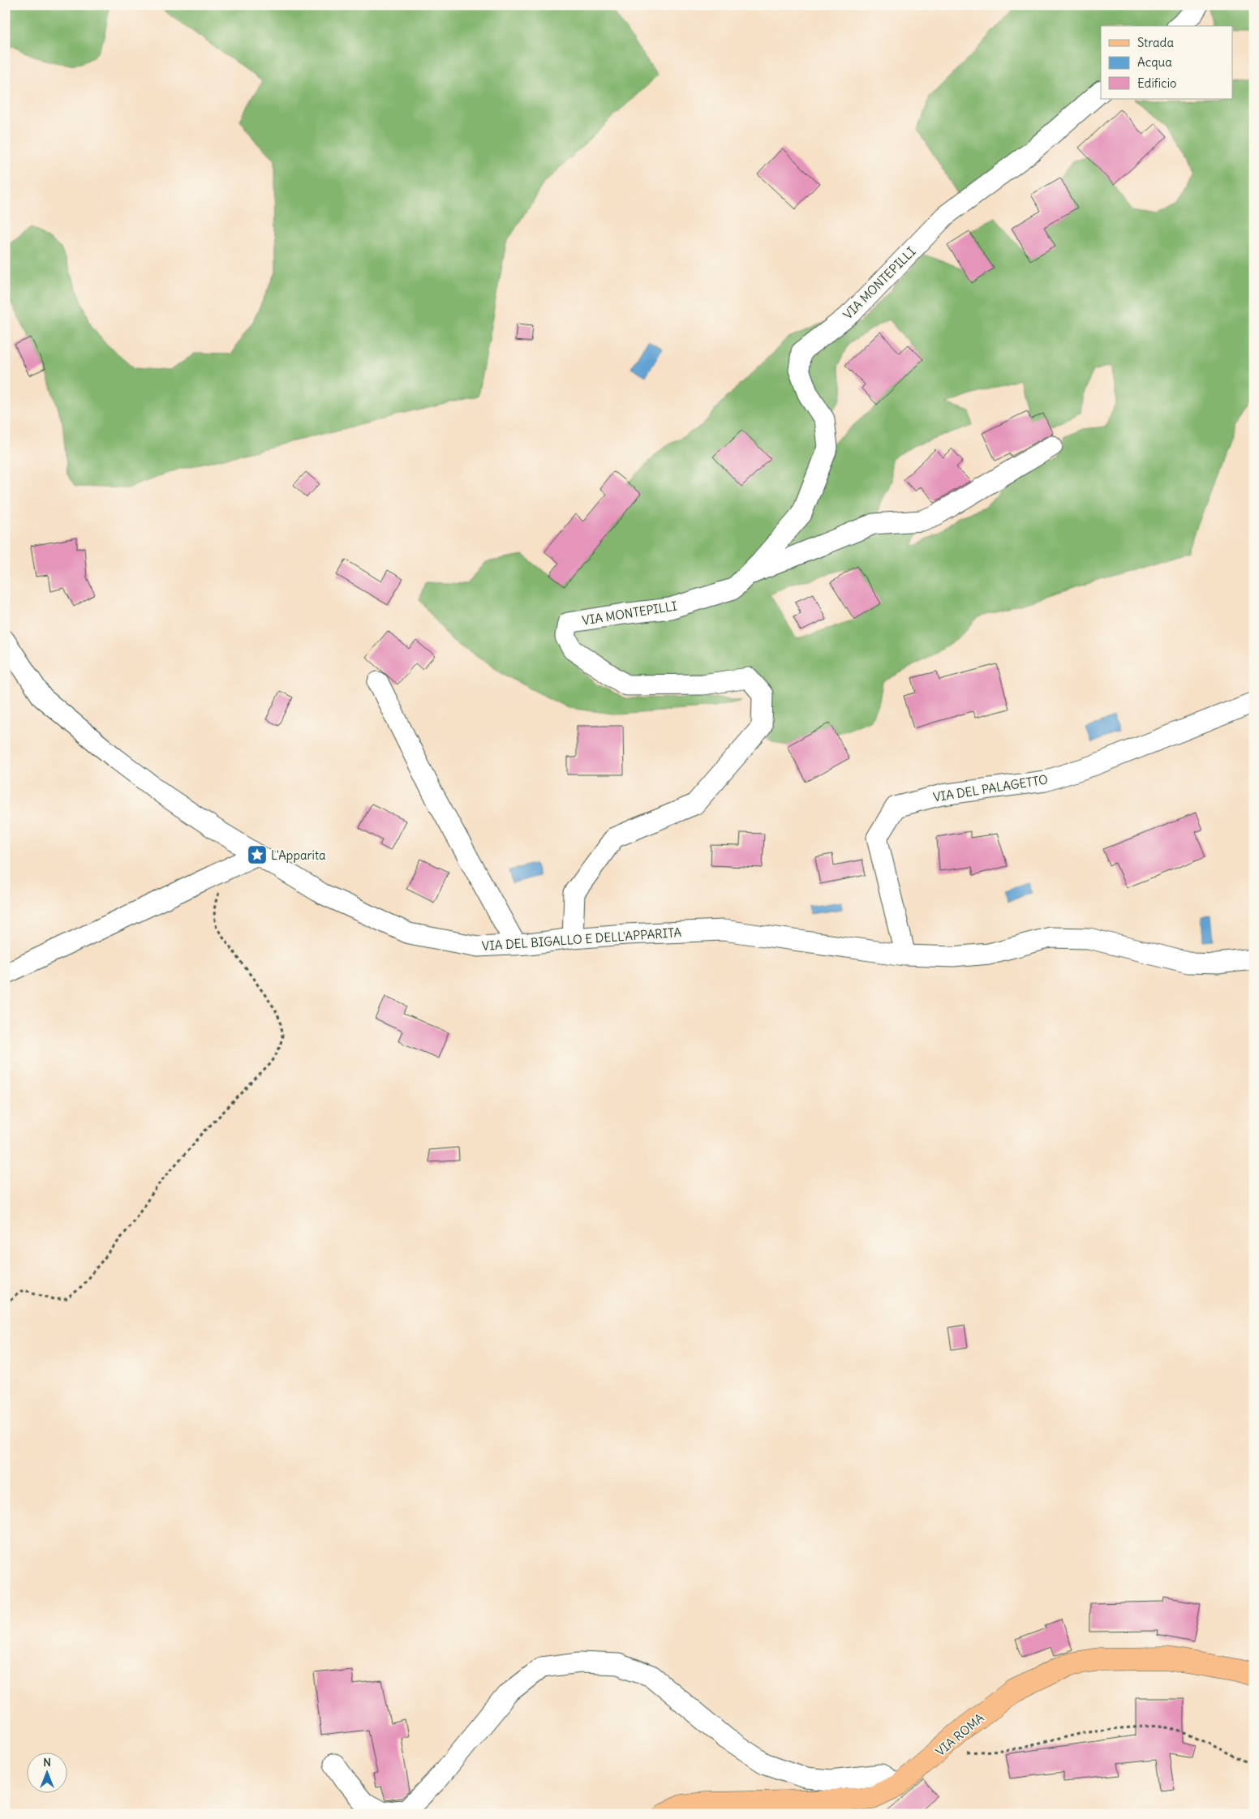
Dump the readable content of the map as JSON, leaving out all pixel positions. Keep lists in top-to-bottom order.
{
  "streets": {
    "main road": ["VIA ROMA"],
    "street": ["VIA MONTEPILLI", "VIA DEL PALAGETTO", "VIA DEL BIGALLO E DELL'APPARITA"]
  },
  "crossings": [
    ["VIA MONTEPILLI", "VIA DEL BIGALLO E DELL'APPARITA"],
    ["VIA DEL PALAGETTO", "VIA DEL BIGALLO E DELL'APPARITA"]
  ],
  "places": {
    "place": ["L'Apparita"]
  },
  "legend": ["Strada", "Acqua", "Edificio"],
  "north": "top"
}
